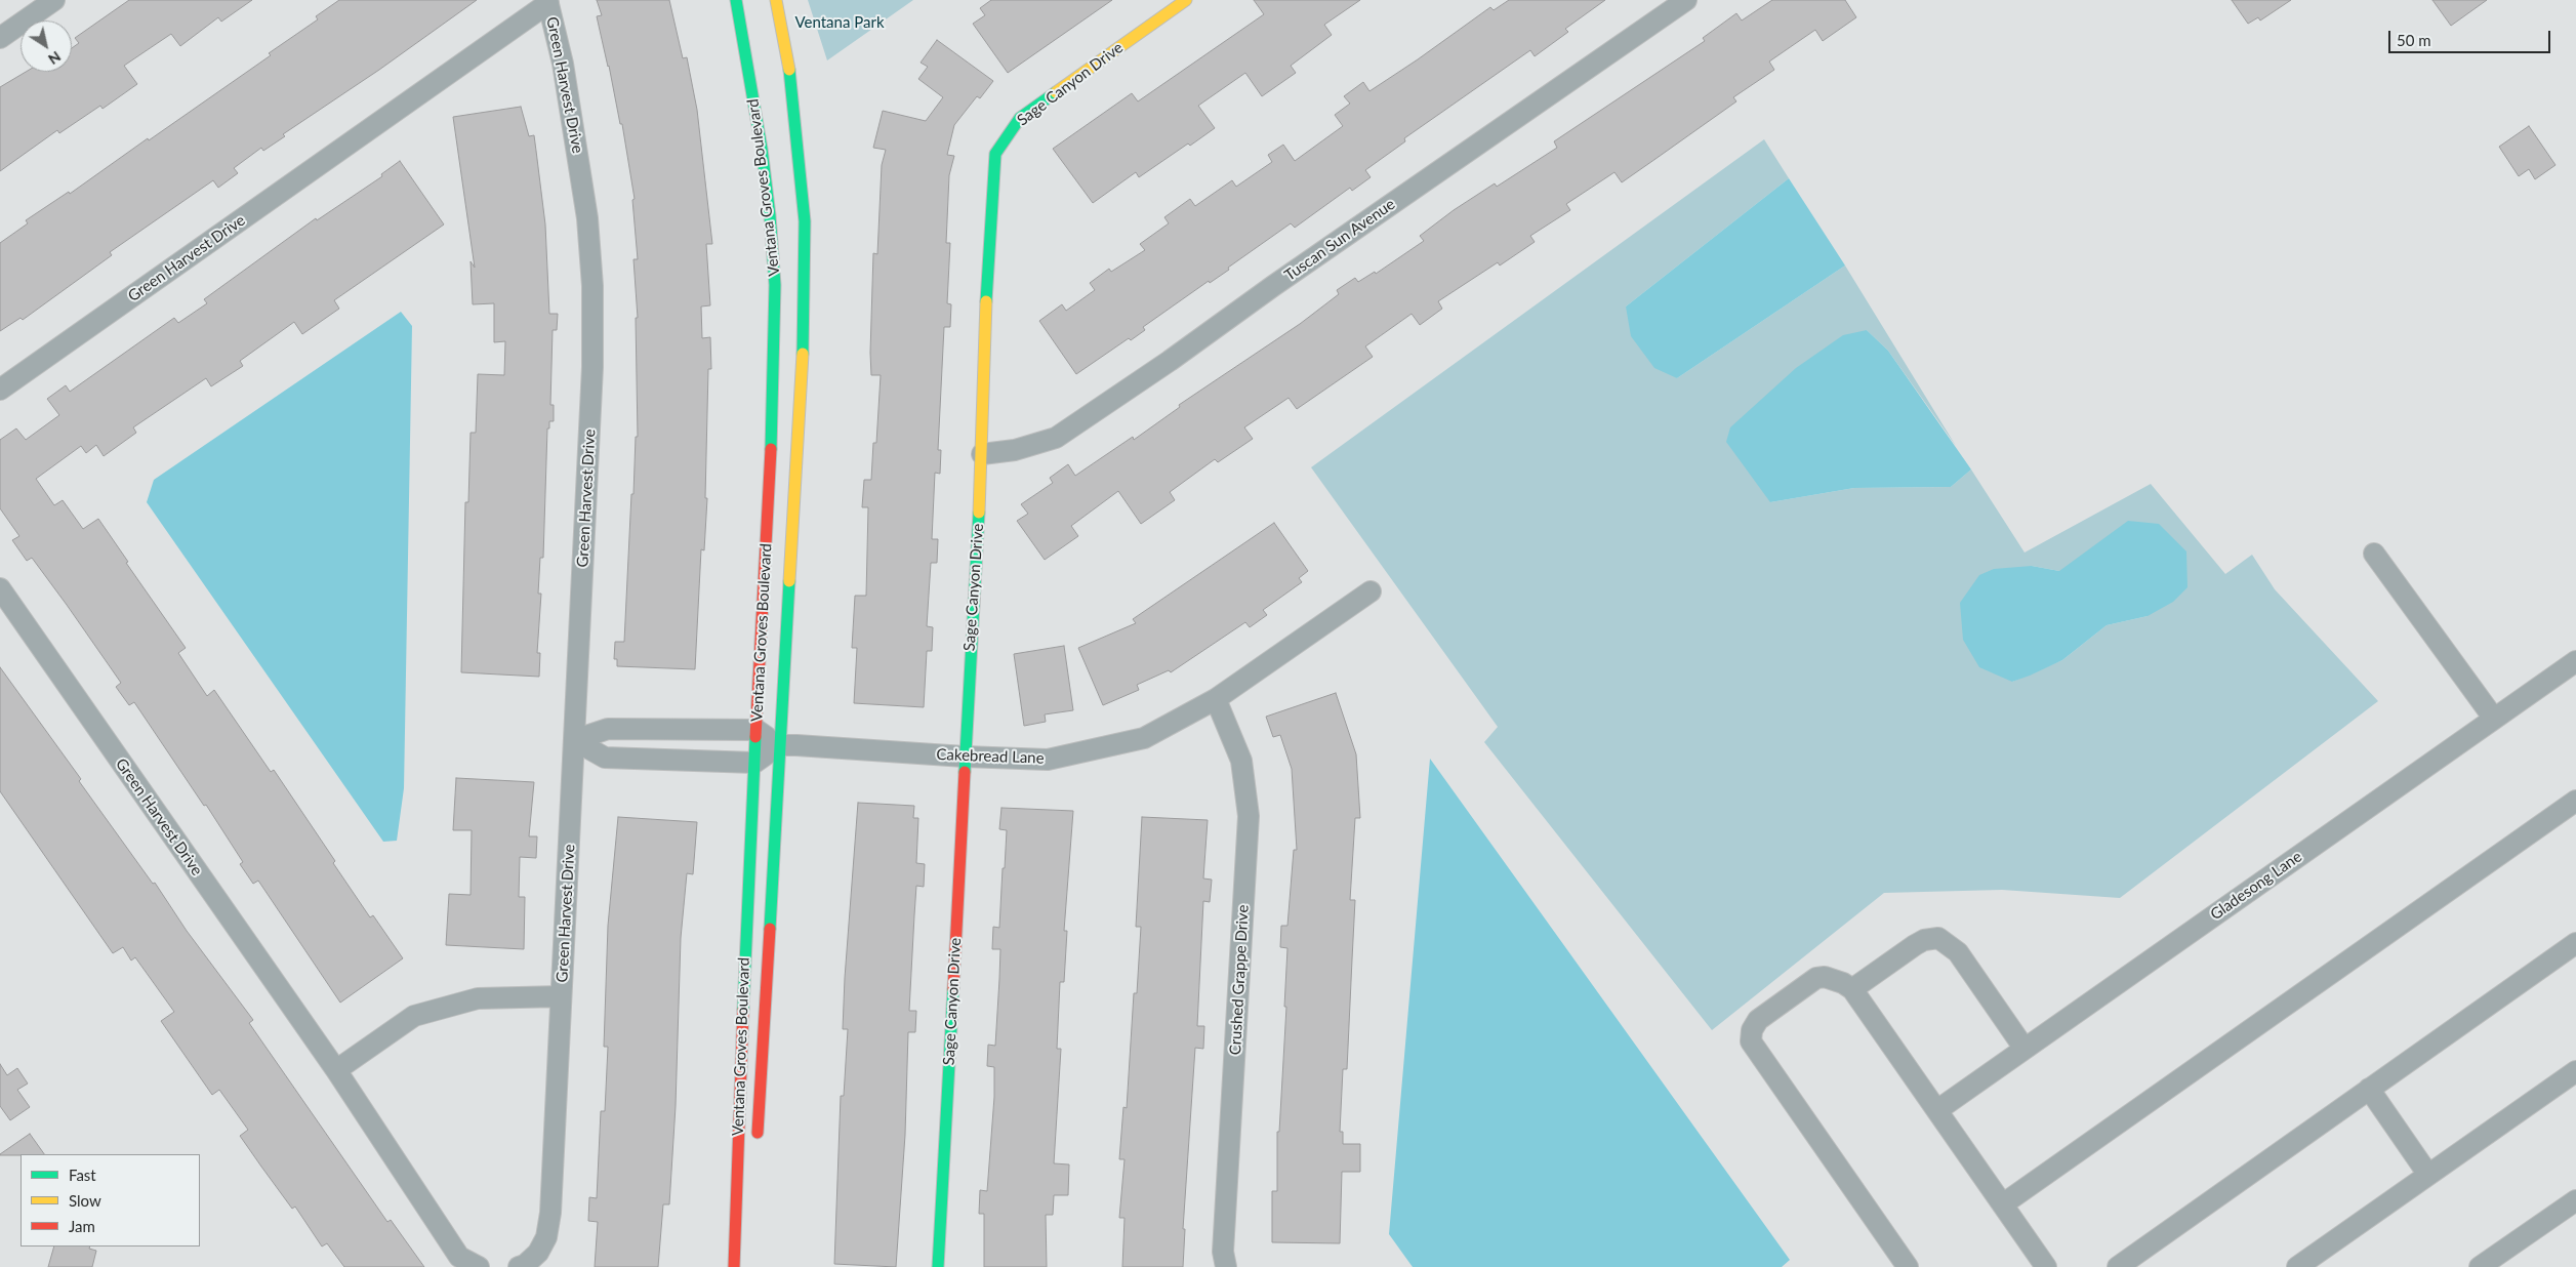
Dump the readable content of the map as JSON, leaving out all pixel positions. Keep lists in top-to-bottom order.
{
  "streets": {
    "street": [
      "Sage Canyon Drive",
      "Green Harvest Drive",
      "Ventana Groves Boulevard",
      "Tuscan Sun Avenue",
      "Cakebread Lane",
      "Gladesong Lane",
      "Crushed Grappe Drive"
    ]
  },
  "crossings": [
    ["Sage Canyon Drive", "Tuscan Sun Avenue"],
    ["Sage Canyon Drive", "Cakebread Lane"],
    ["Ventana Groves Boulevard", "Cakebread Lane"],
    ["Cakebread Lane", "Crushed Grappe Drive"]
  ],
  "parks": ["Ventana Park"],
  "legend": ["Fast", "Slow", "Jam"],
  "scale_bar": "50 m",
  "north": "bottom right"
}
